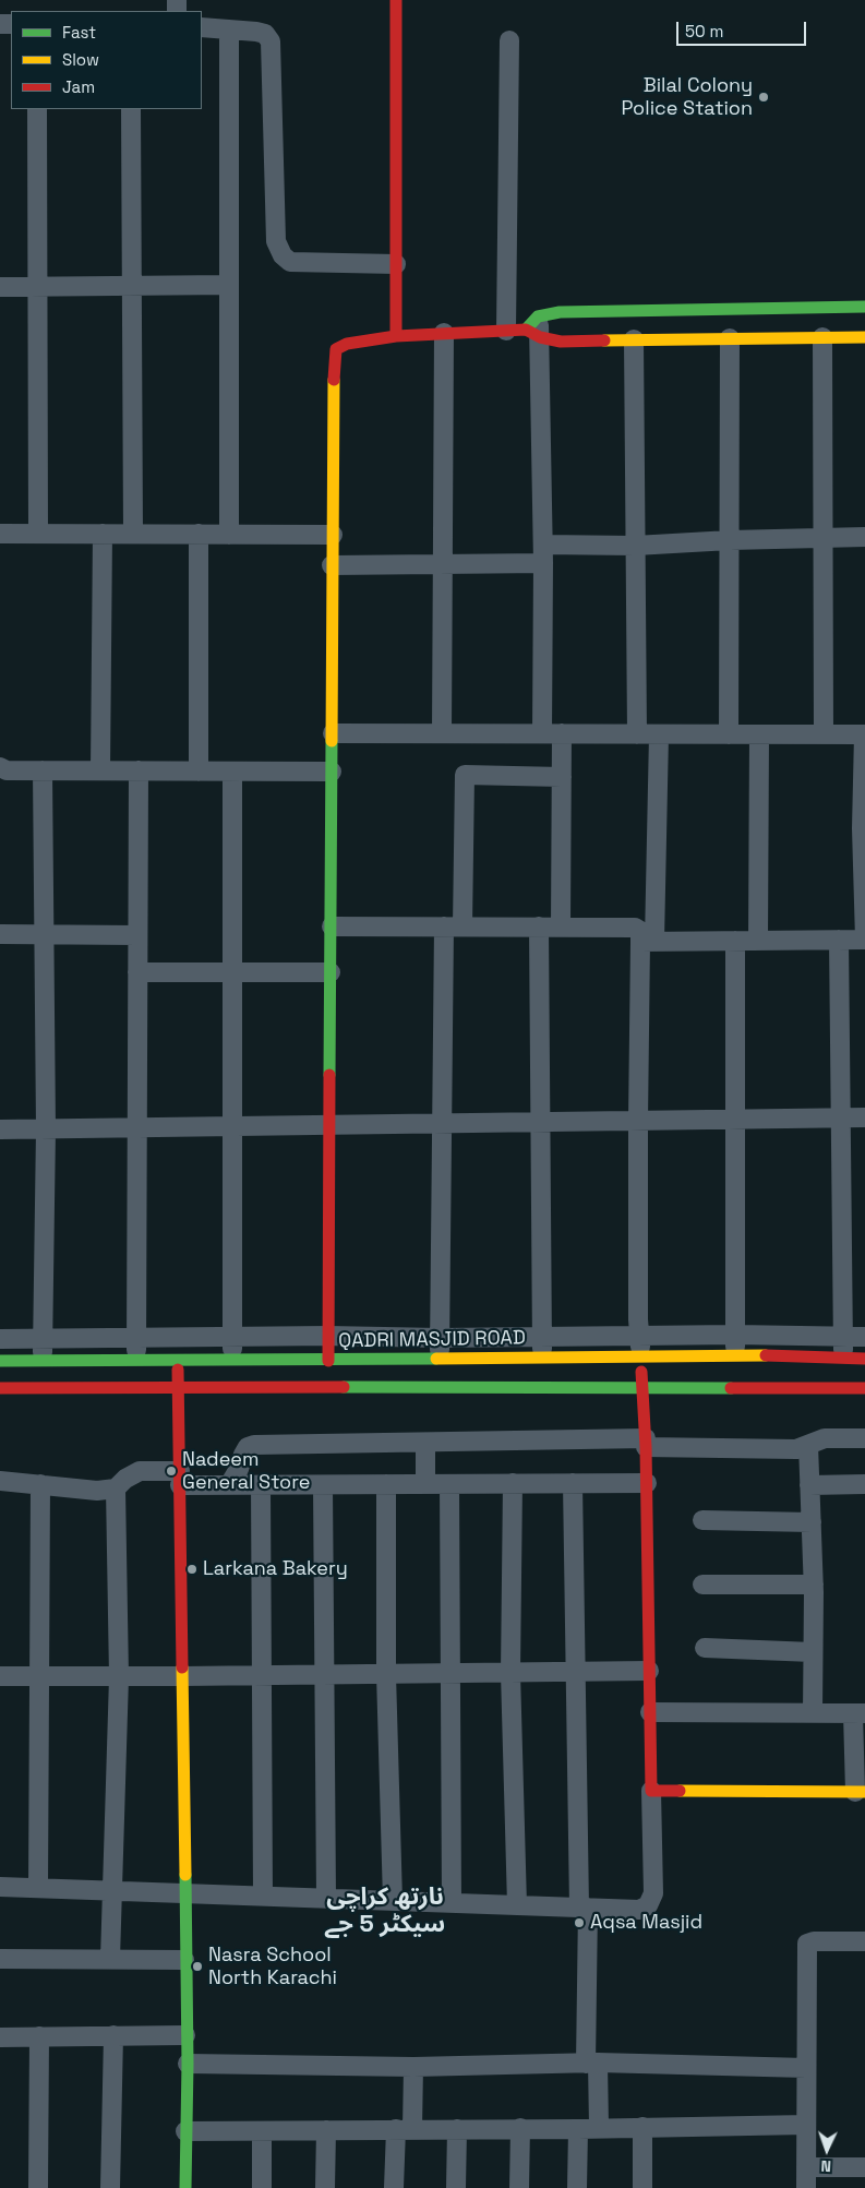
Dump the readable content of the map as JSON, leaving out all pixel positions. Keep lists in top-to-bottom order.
{
  "streets": {
    "street": ["QADRI MASJID ROAD"]
  },
  "districts": ["نارتھ کراچی سیکٹر 5 جے"],
  "places": [
    "Bilal Colony Police Station",
    "Nadeem General Store",
    "Larkana Bakery",
    "Aqsa Masjid",
    "Nasra School North Karachi"
  ],
  "legend": ["Fast", "Slow", "Jam"],
  "scale_bar": "50 m",
  "north": "bottom"
}
